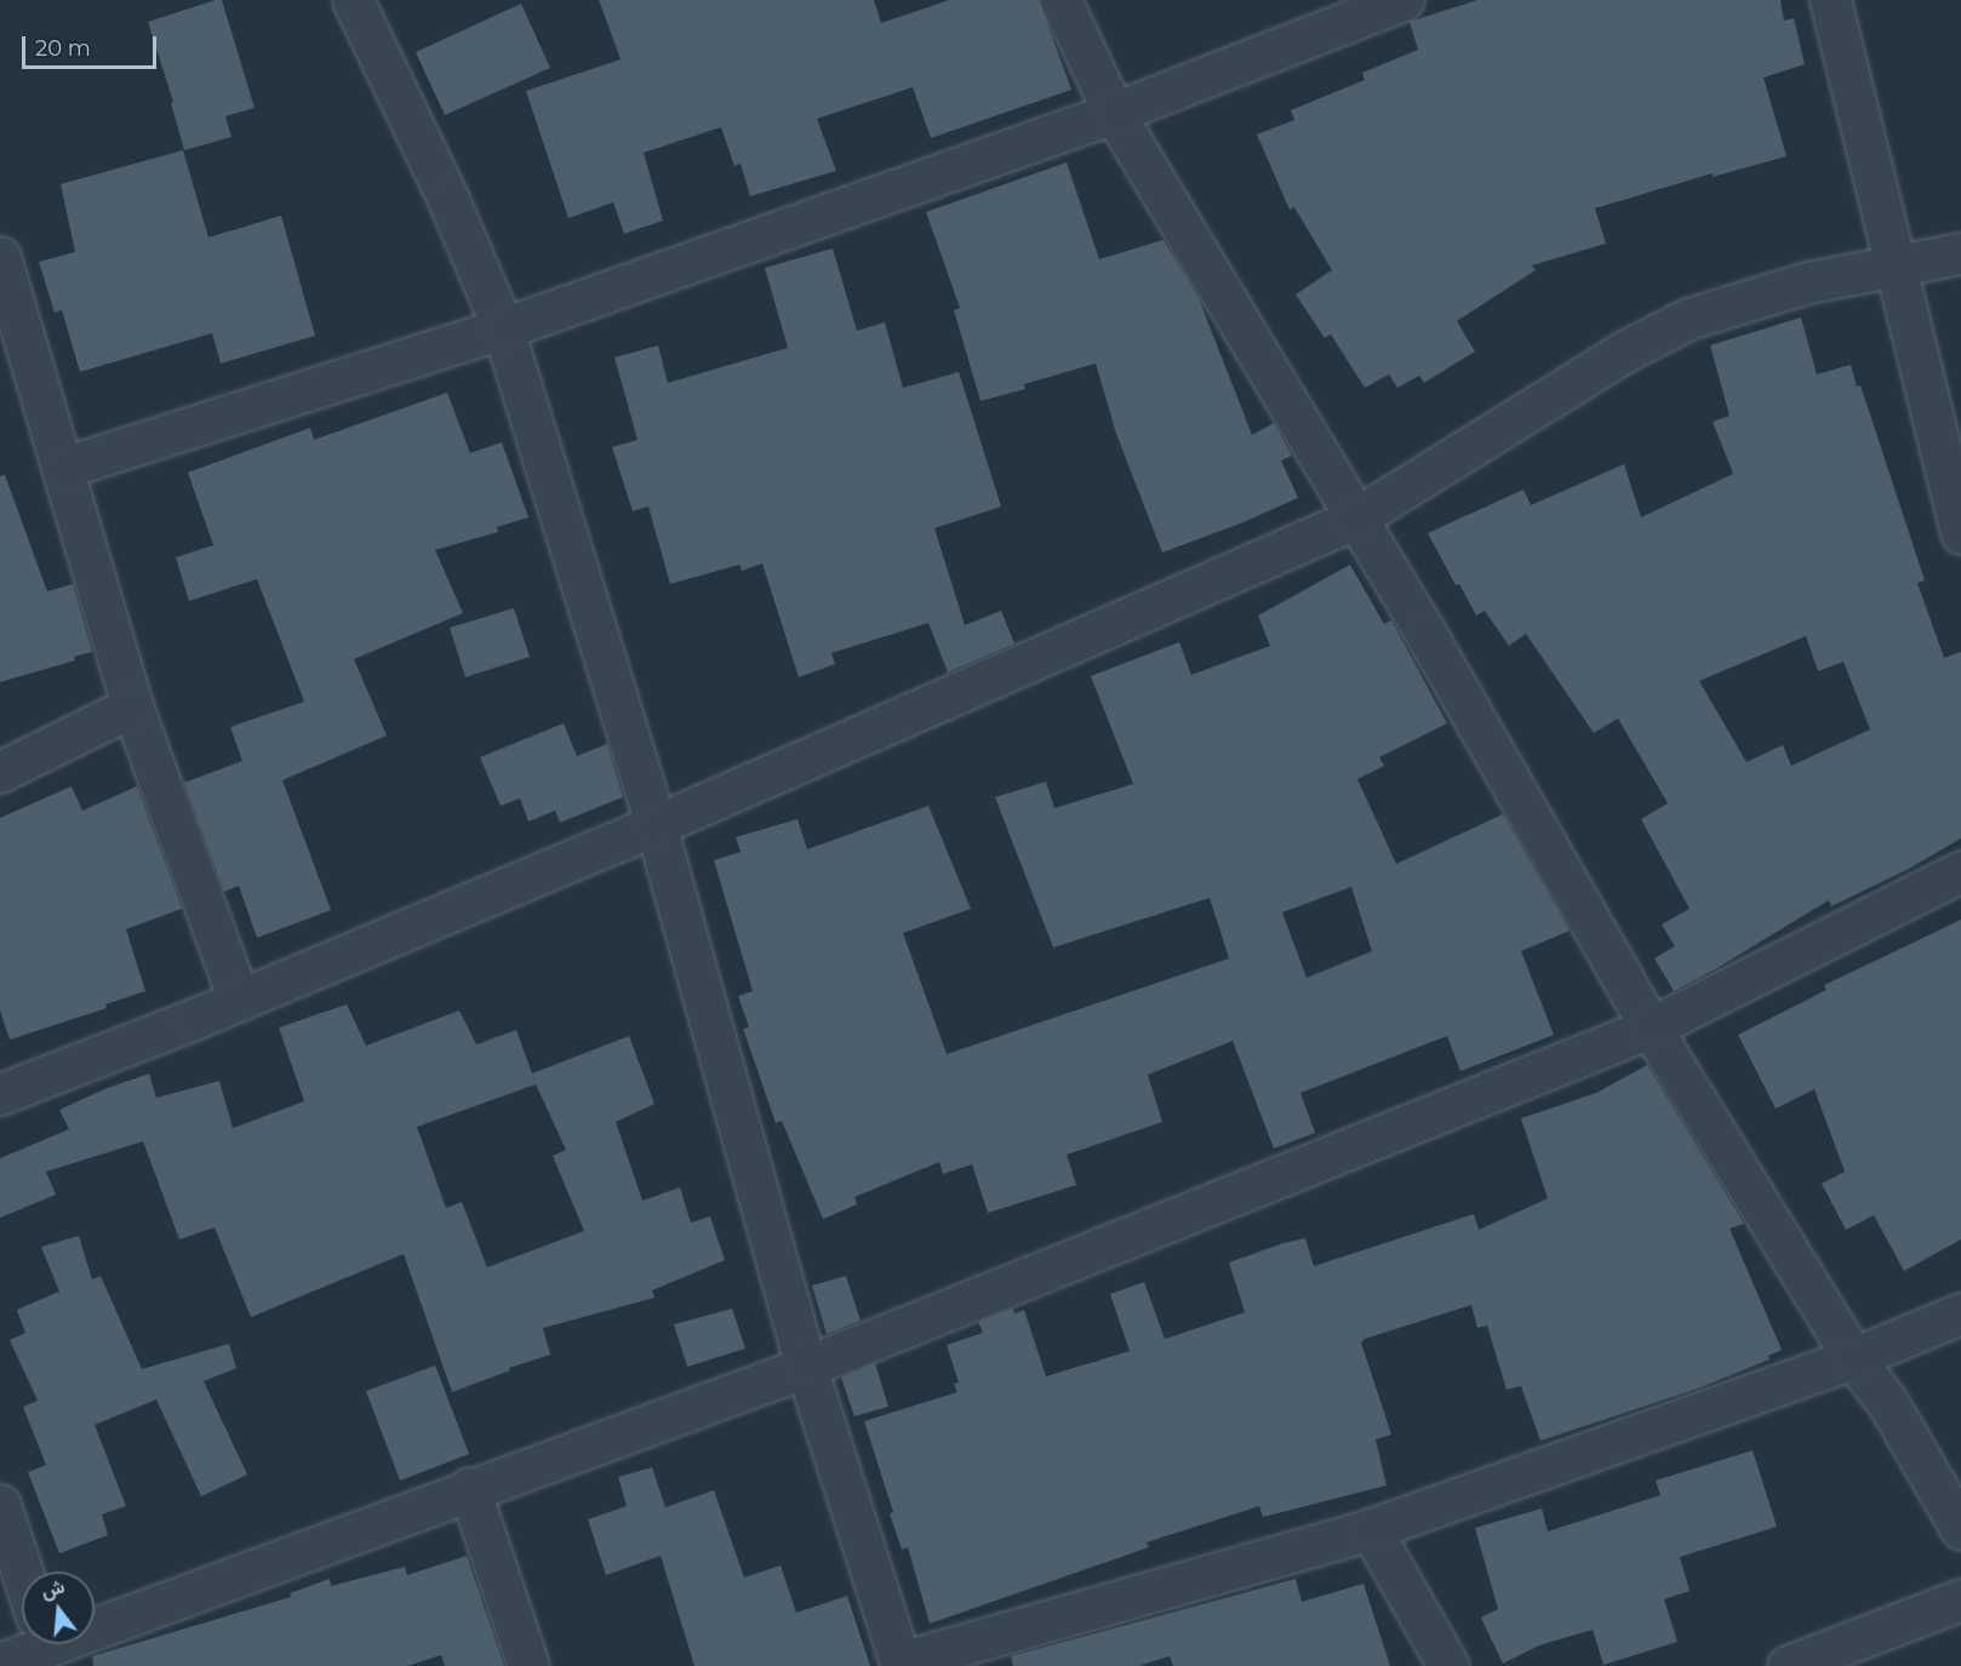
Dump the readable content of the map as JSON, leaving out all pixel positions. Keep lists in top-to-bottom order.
{
  "scale_bar": "20 m",
  "north": "top"
}
